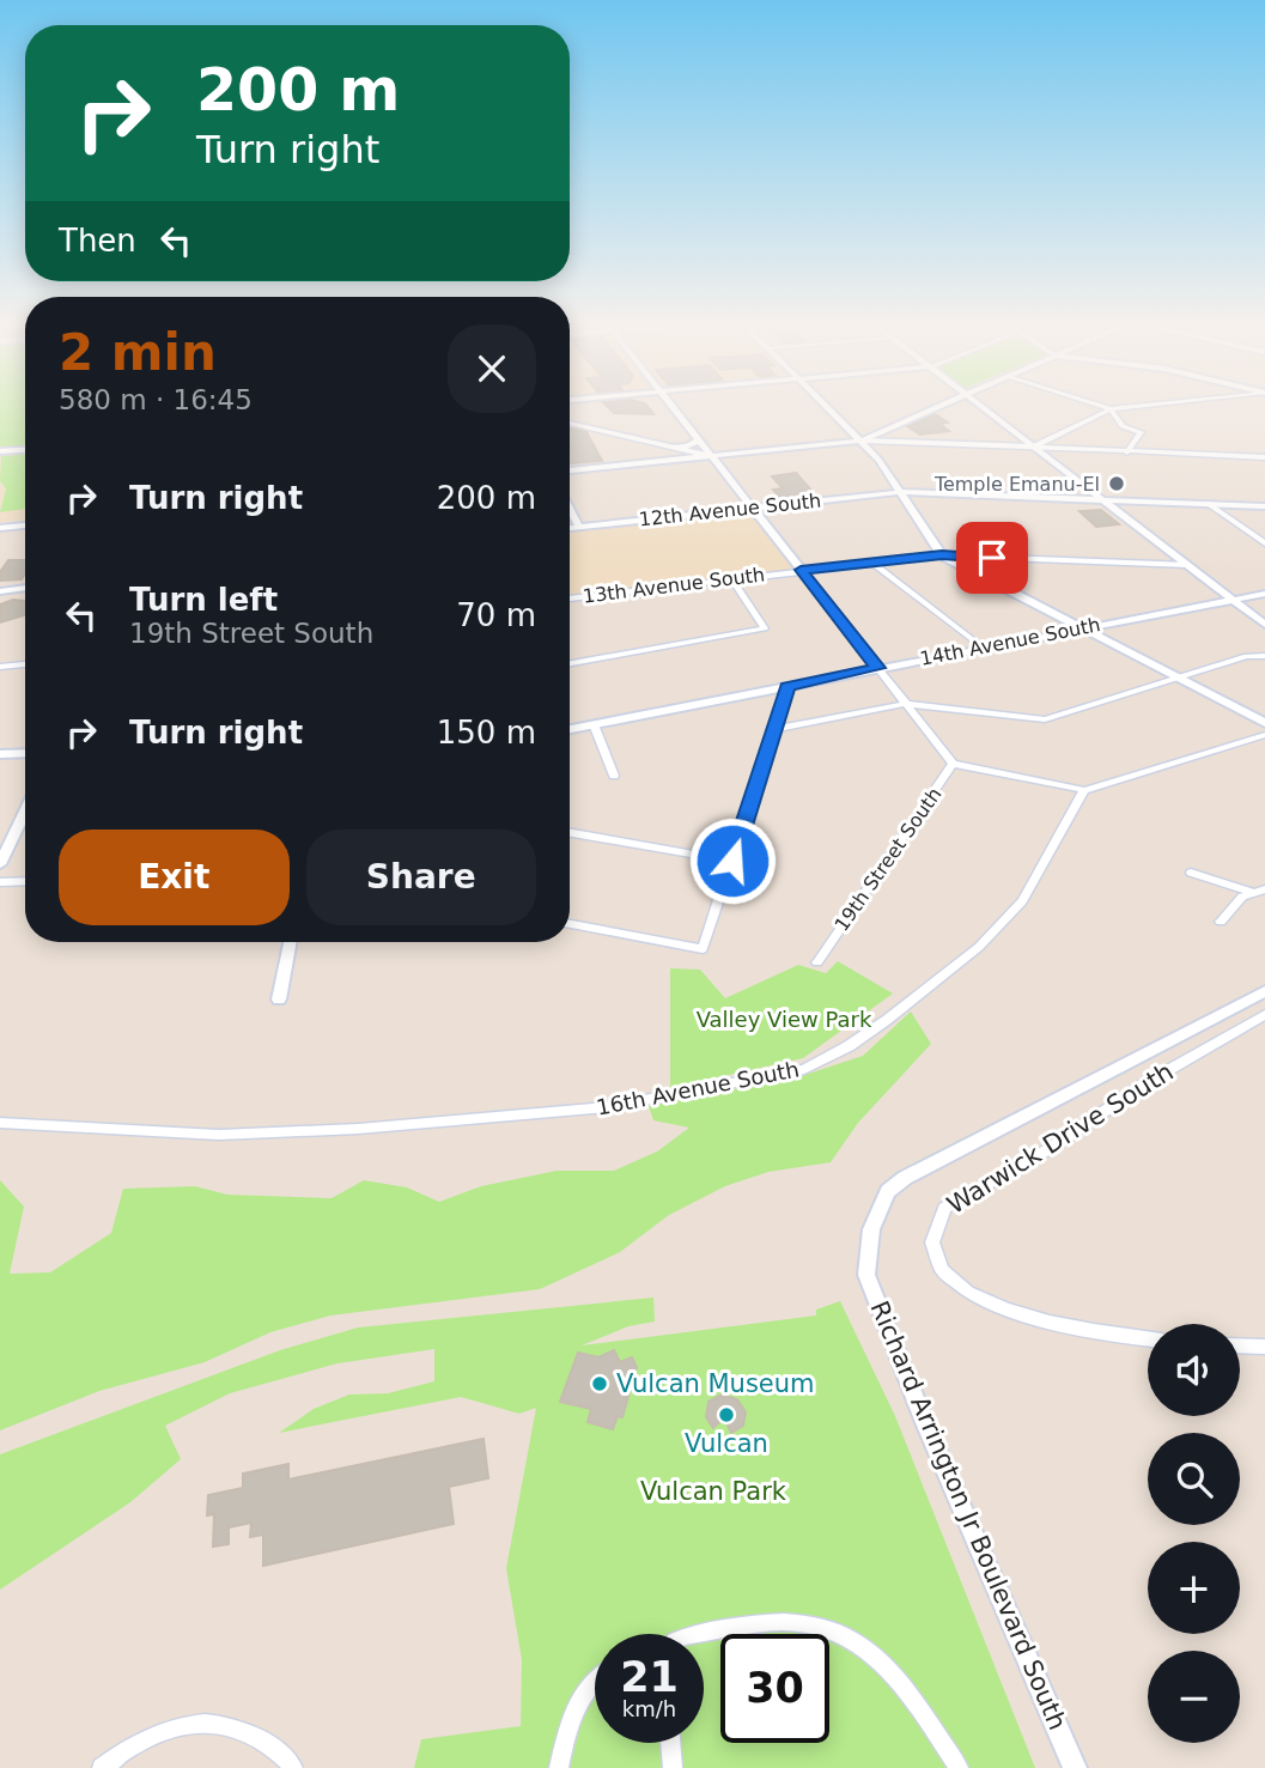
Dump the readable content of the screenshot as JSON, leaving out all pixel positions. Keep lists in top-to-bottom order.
{
  "streets": {
    "street": [
      "12th Avenue South",
      "13th Avenue South",
      "14th Avenue South",
      "19th Street South",
      "16th Avenue South",
      "Warwick Drive South",
      "Richard Arrington Jr Boulevard South"
    ]
  },
  "crossings": [
    ["12th Avenue South", "19th Street South"],
    ["13th Avenue South", "19th Street South"],
    ["14th Avenue South", "19th Street South"]
  ],
  "parks": ["Valley View Park", "Vulcan Park"],
  "places": ["Temple Emanu-El", "Vulcan Museum", "Vulcan"],
  "page": {
    "turn": ["200 m", "Turn right"],
    "then": "Then",
    "heading": ["2 min", "580 m · 16:45"],
    "list": [
      {
        "name": "Turn right",
        "value": "200 m"
      },
      {
        "name": "Turn left",
        "note": "19th Street South",
        "value": "70 m"
      },
      {
        "name": "Turn right",
        "value": "150 m"
      }
    ],
    "buttons": ["Exit", "Share"],
    "map_buttons": ["+", "−"],
    "speed": "21 km/h",
    "limit": "30"
  }
}
